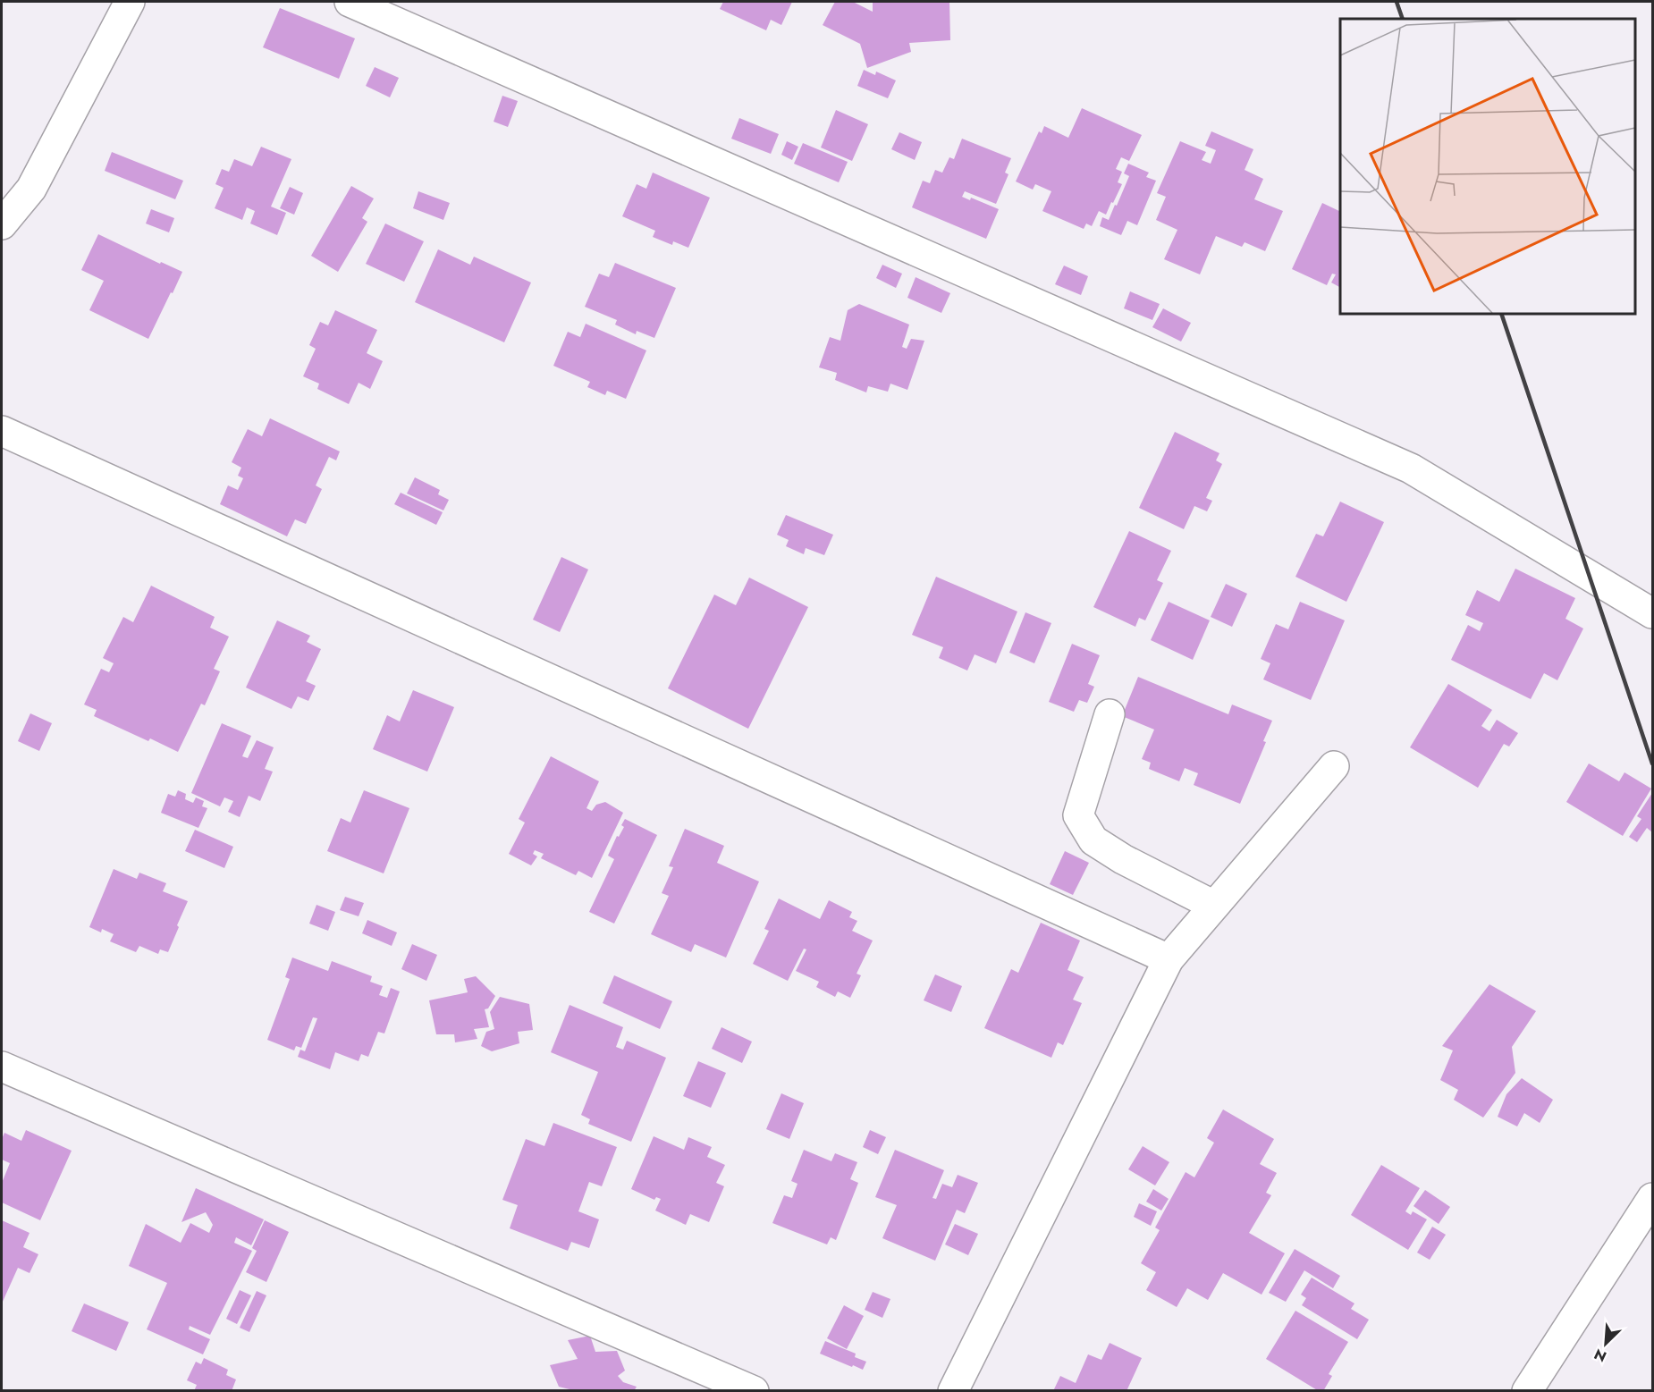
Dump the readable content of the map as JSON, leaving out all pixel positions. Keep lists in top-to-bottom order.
{
  "north": "bottom left"
}
